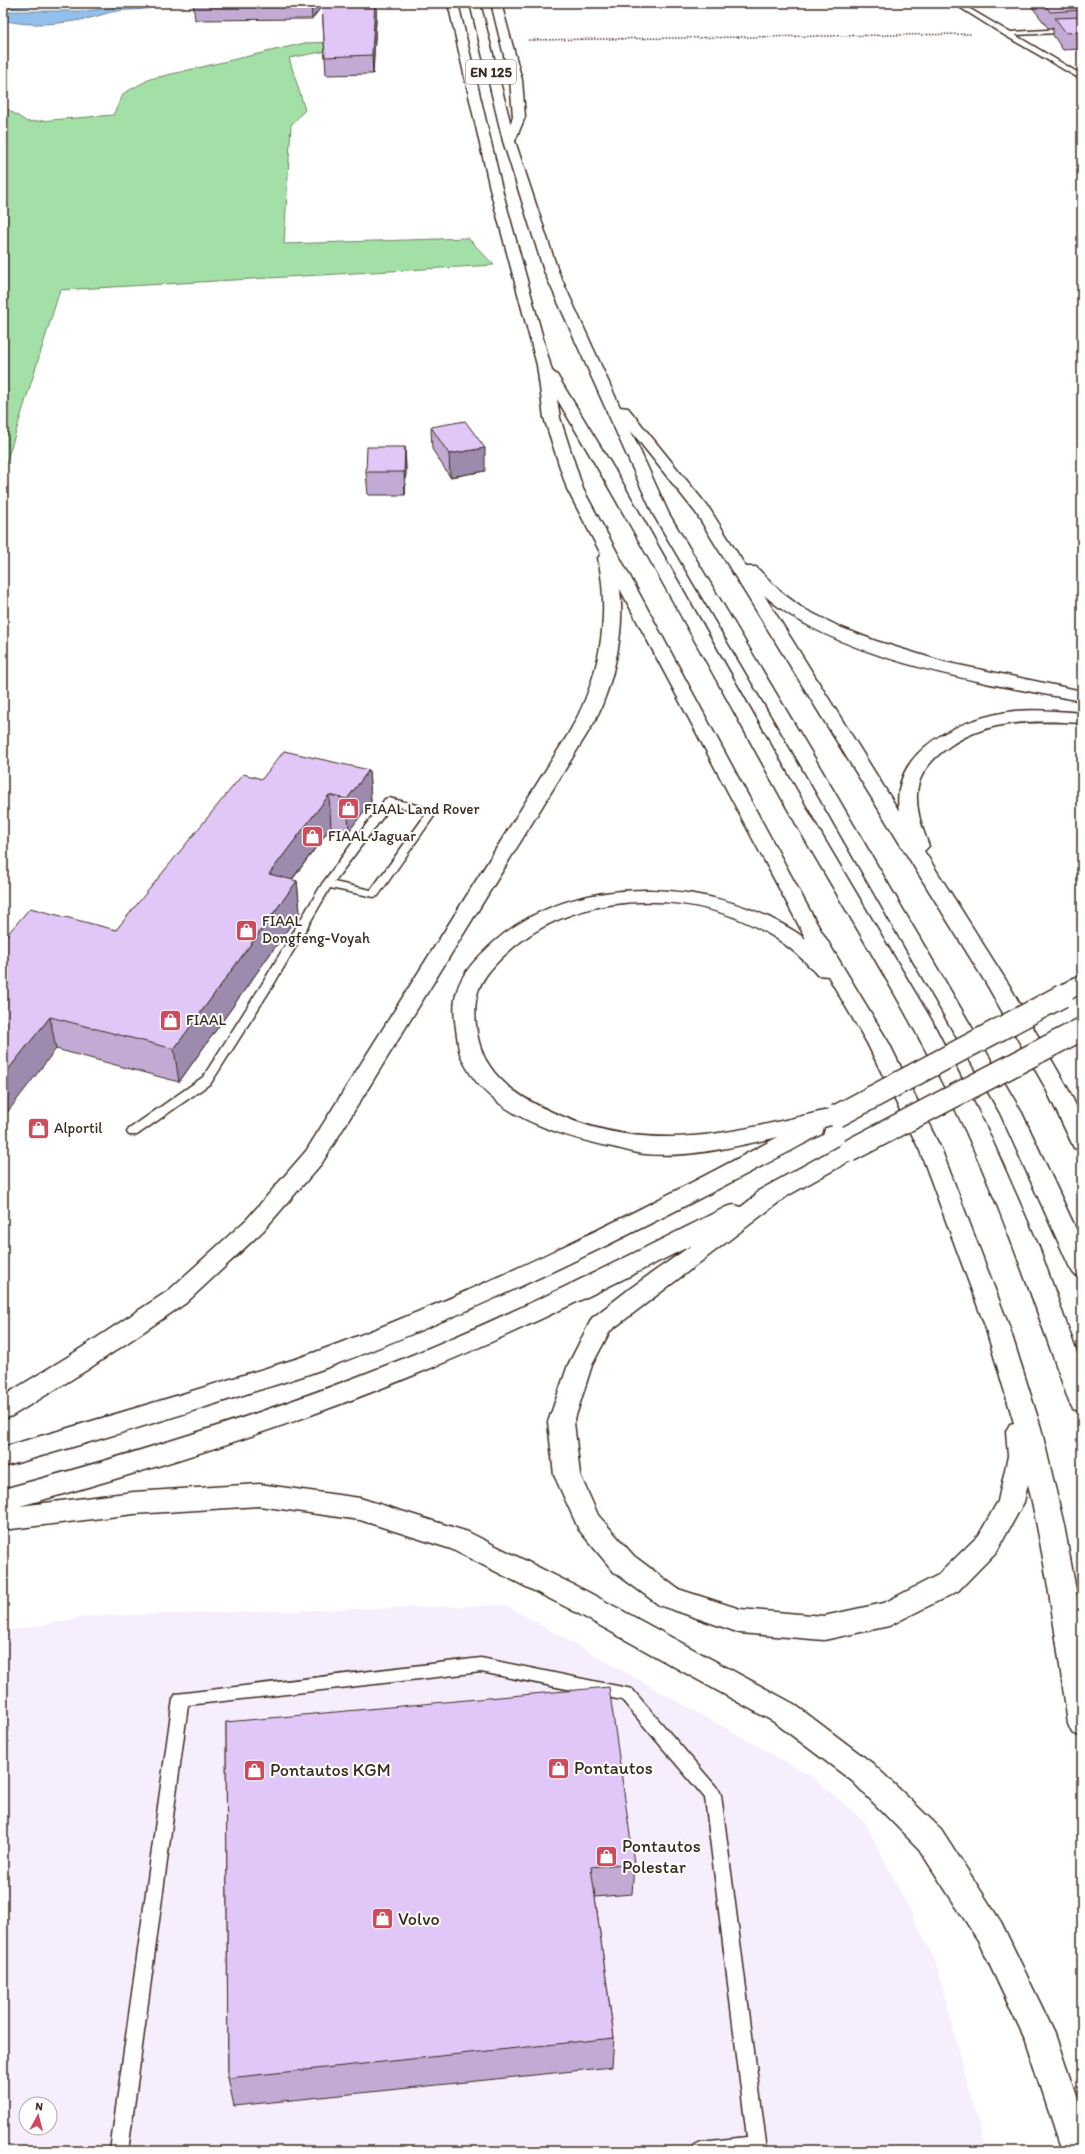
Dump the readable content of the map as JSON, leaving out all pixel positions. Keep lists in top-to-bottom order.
{
  "streets": {
    "main road": ["EN 125"]
  },
  "places": {
    "shop": [
      "FIAAL Land Rover",
      "FIAAL Jaguar",
      "FIAAL Dongfeng-Voyah",
      "FIAAL",
      "Alportil",
      "Pontautos",
      "Pontautos KGM",
      "Pontautos Polestar",
      "Volvo"
    ]
  },
  "north": "top"
}
